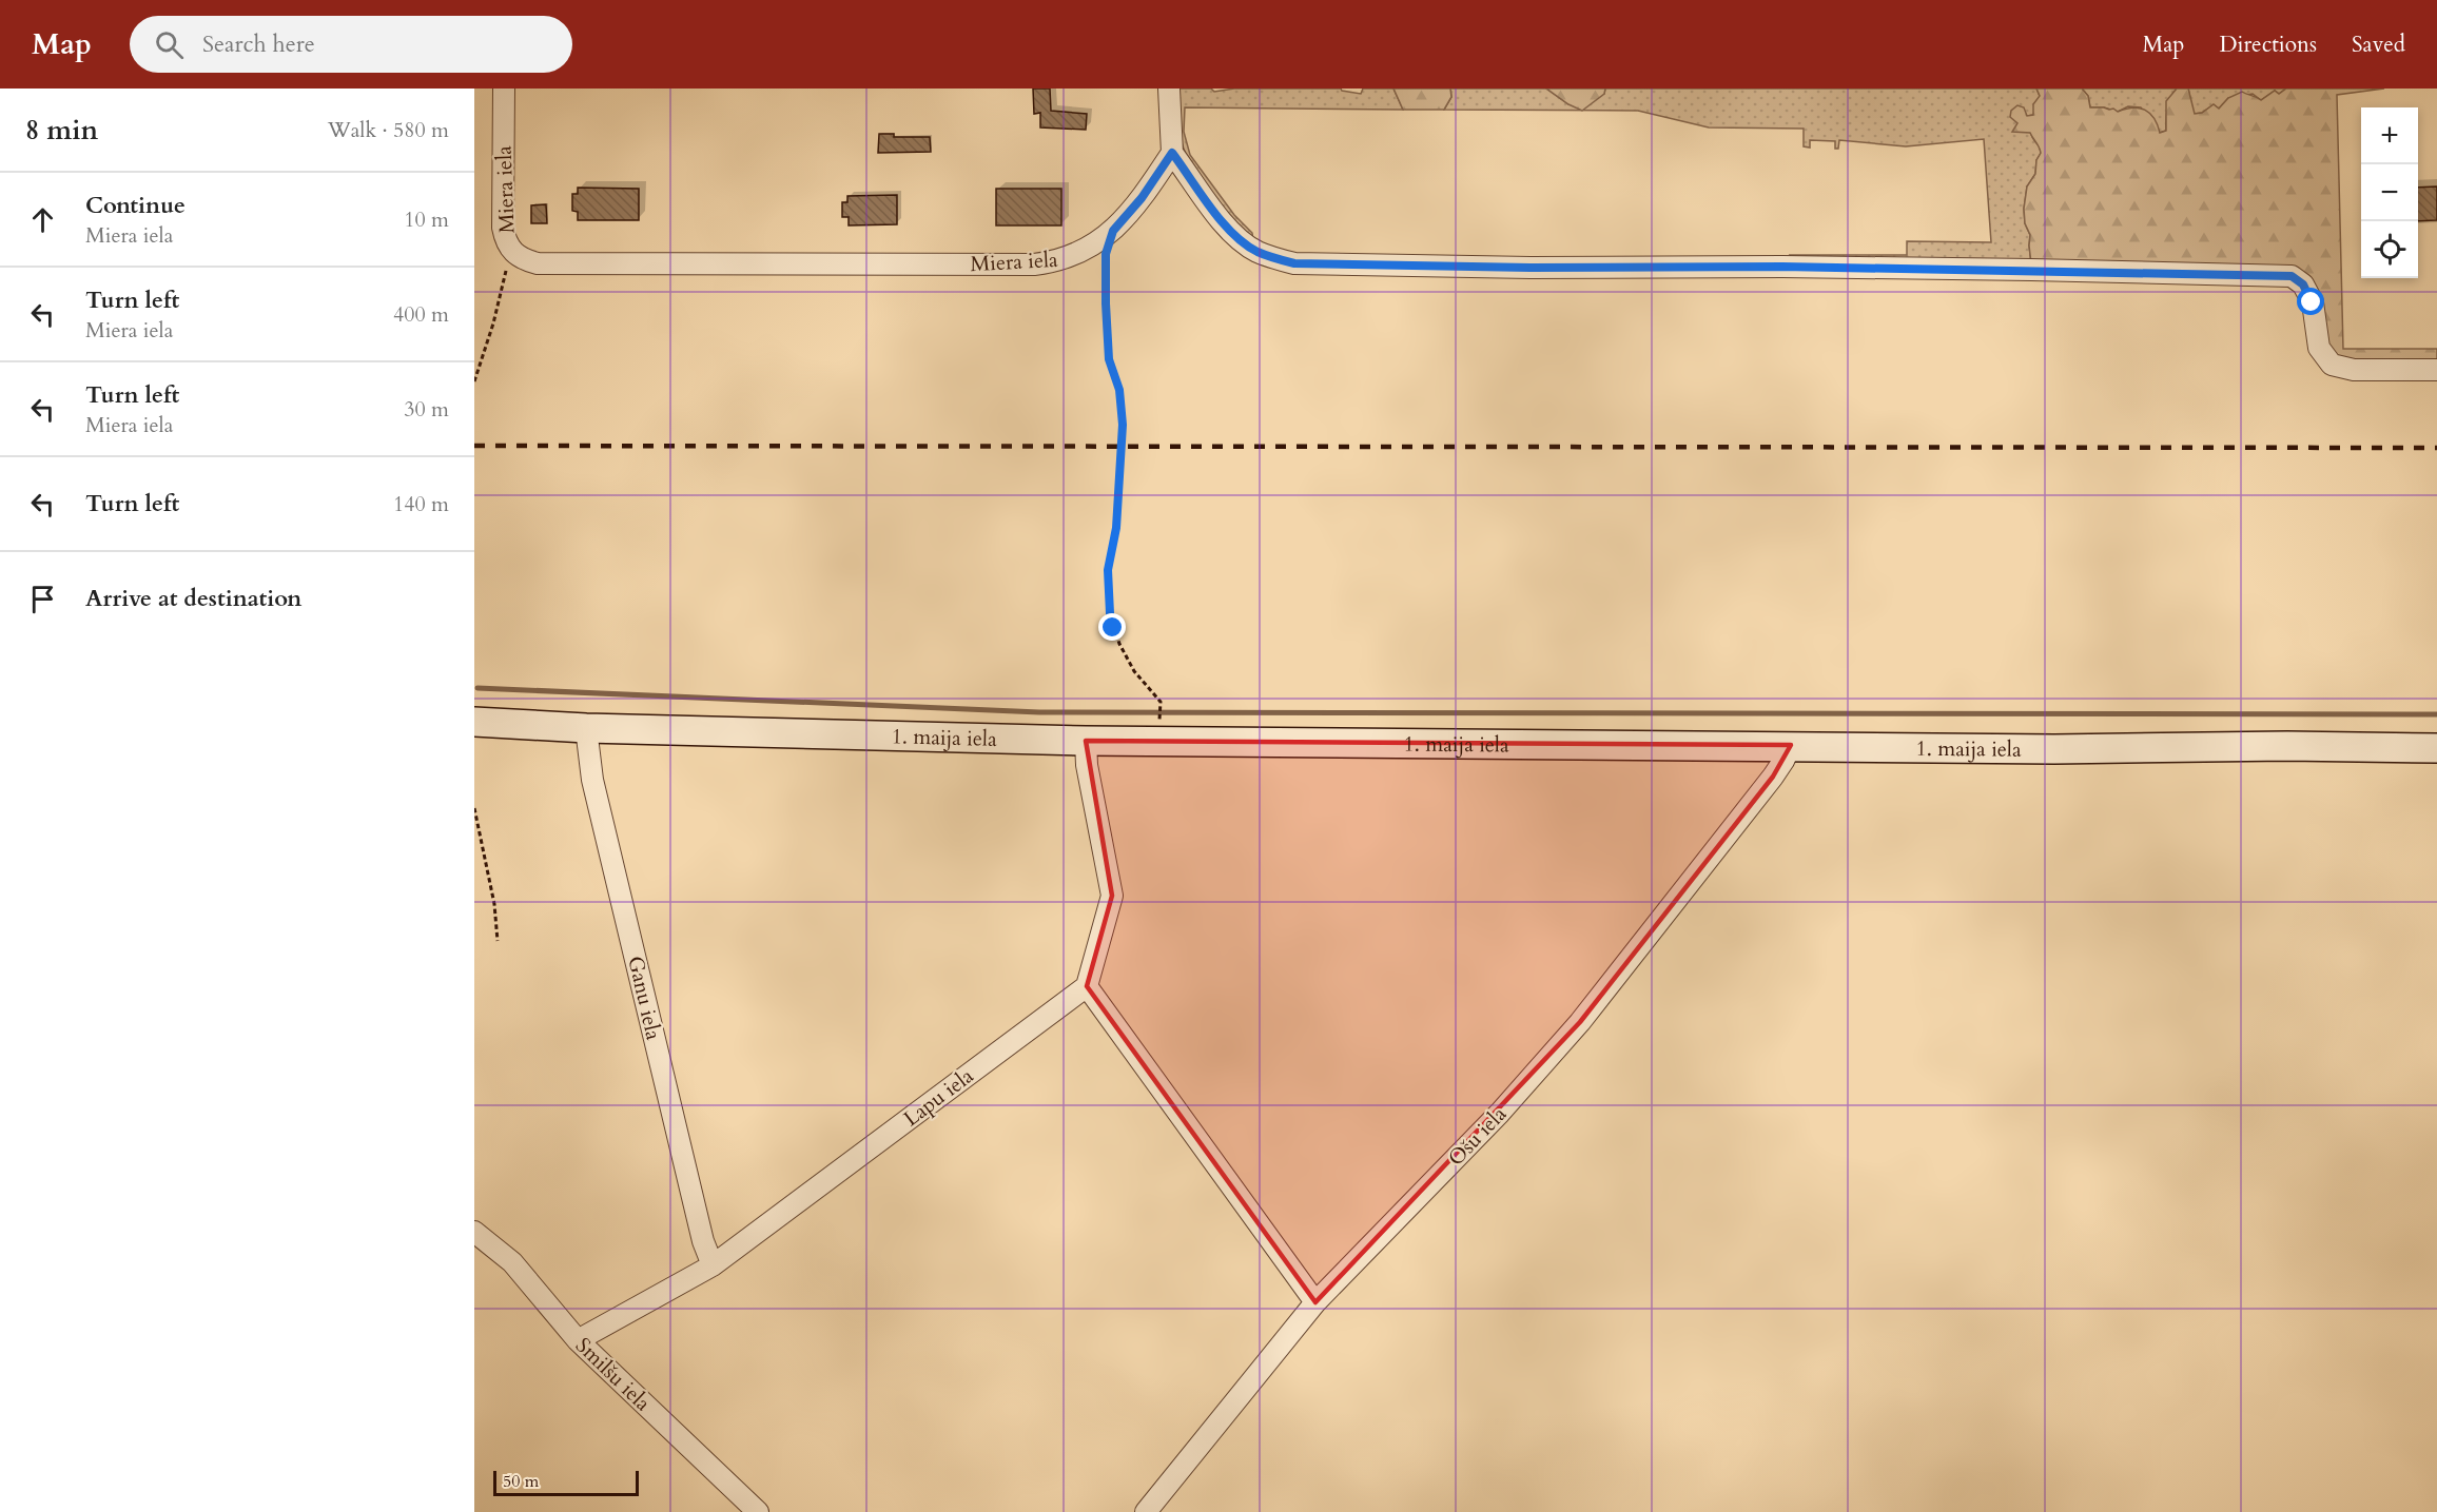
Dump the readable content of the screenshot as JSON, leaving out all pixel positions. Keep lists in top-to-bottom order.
{
  "streets": {
    "street": [
      "Miera iela",
      "1. maija iela",
      "Ganu iela",
      "Lapu iela",
      "Ošu iela",
      "Smilšu iela"
    ]
  },
  "crossings": [
    ["1. maija iela", "Ganu iela"],
    ["1. maija iela", "Ošu iela"],
    ["Ganu iela", "Lapu iela"],
    ["Lapu iela", "Smilšu iela"]
  ],
  "scale_bar": "50 m",
  "page": {
    "header": "Map",
    "search": "Search here",
    "nav": ["Map", "Directions", "Saved"],
    "heading": ["8 min", "Walk · 580 m"],
    "map_buttons": ["+", "−"],
    "list": [
      ["Continue", "Miera iela", "10 m"],
      ["Turn left", "Miera iela", "400 m"],
      ["Turn left", "Miera iela", "30 m"],
      ["Turn left", "140 m"],
      "Arrive at destination"
    ],
    "scale": "50 m"
  }
}
